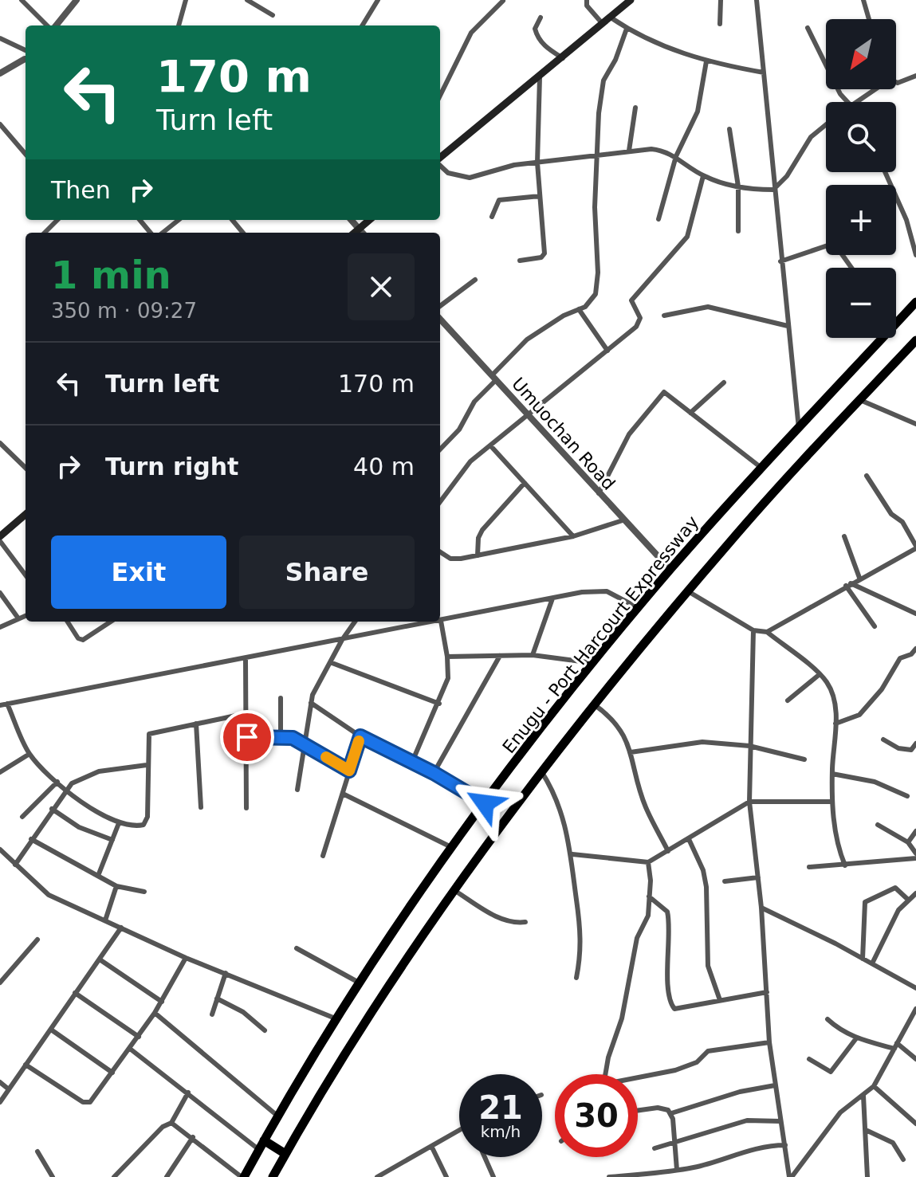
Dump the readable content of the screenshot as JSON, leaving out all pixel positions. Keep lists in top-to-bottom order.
{
  "streets": {
    "highway": ["Enugu - Port Harcourt Expressway"],
    "street": ["Umuochan Road"]
  },
  "crossings": [
    ["Umuochan Road", "Enugu - Port Harcourt Expressway"]
  ],
  "north": "bottom left",
  "page": {
    "map_buttons": ["+", "−"],
    "turn": ["170 m", "Turn left"],
    "then": "Then",
    "heading": ["1 min", "350 m · 09:27"],
    "list": [
      {
        "name": "Turn left",
        "value": "170 m"
      },
      {
        "name": "Turn right",
        "value": "40 m"
      }
    ],
    "buttons": ["Exit", "Share"],
    "speed": "21 km/h",
    "limit": "30"
  }
}
